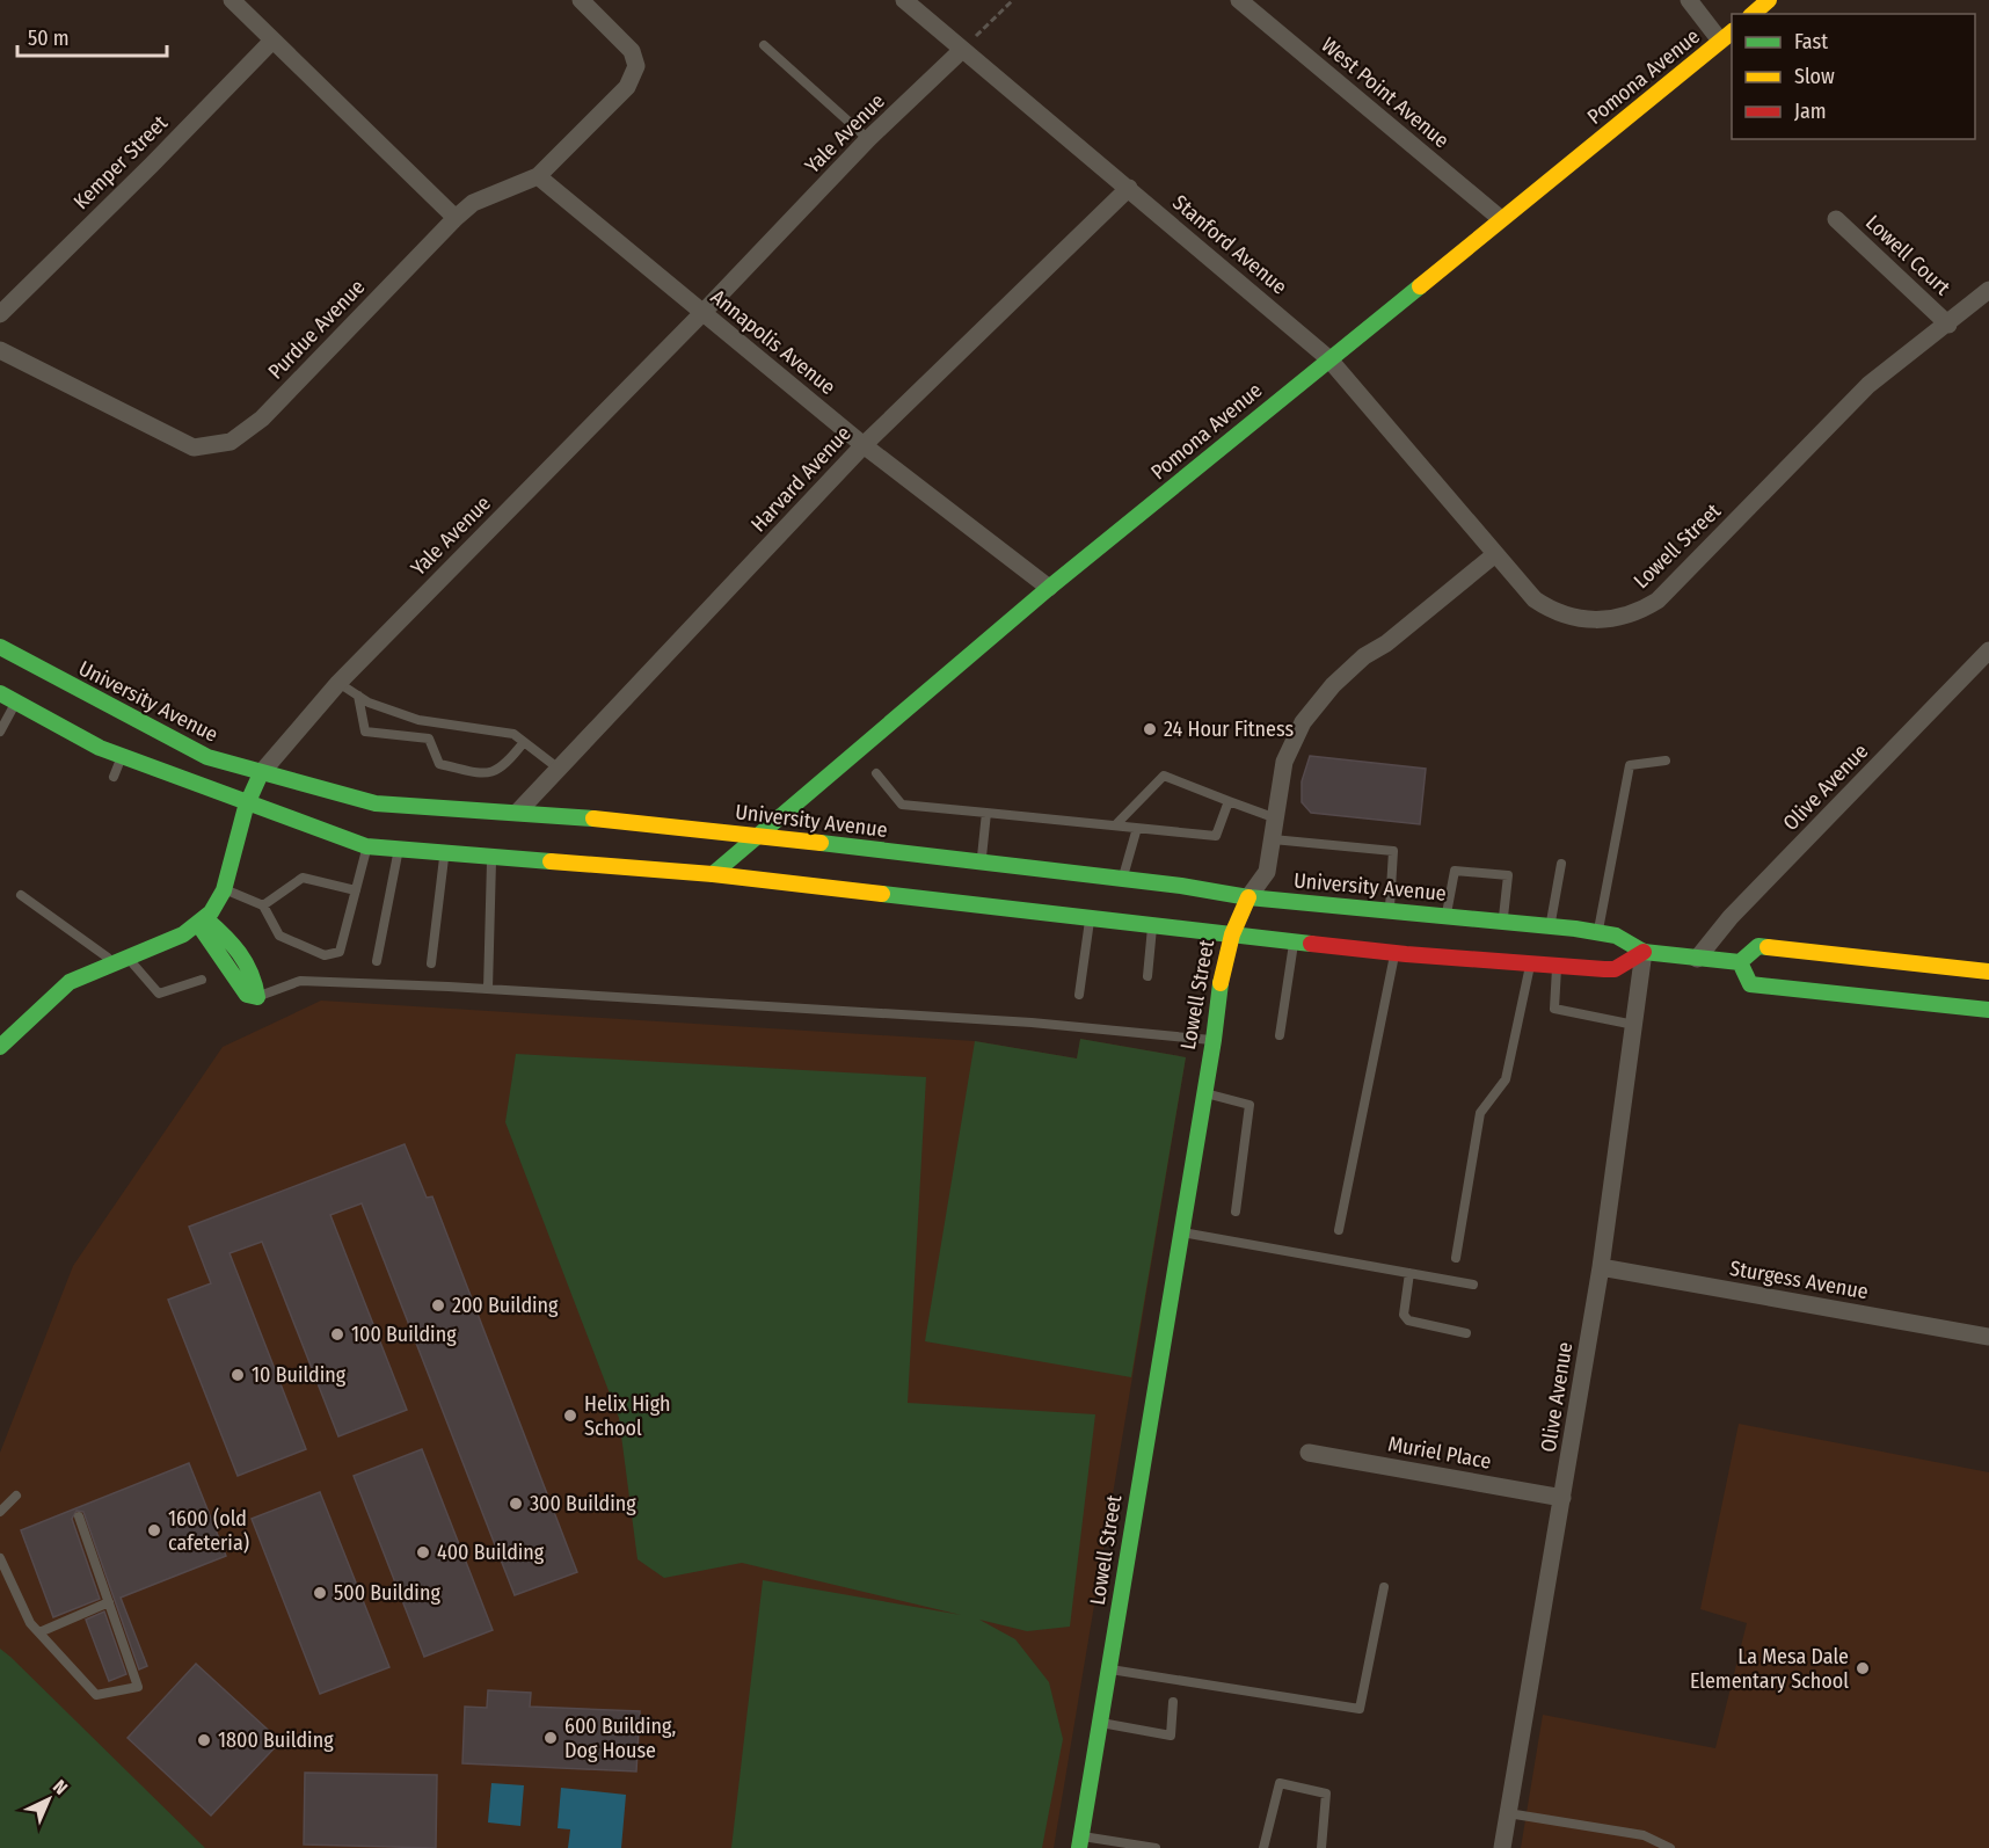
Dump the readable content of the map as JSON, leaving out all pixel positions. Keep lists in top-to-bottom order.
{
  "streets": {
    "main road": [
      "Pomona Avenue",
      "Yale Avenue",
      "Lowell Street",
      "University Avenue"
    ],
    "street": [
      "West Point Avenue",
      "Kemper Street",
      "Stanford Avenue",
      "Lowell Court",
      "Purdue Avenue",
      "Annapolis Avenue",
      "Harvard Avenue",
      "Olive Avenue",
      "Sturgess Avenue",
      "Muriel Place"
    ]
  },
  "crossings": [
    ["Pomona Avenue", "West Point Avenue"],
    ["Pomona Avenue", "Stanford Avenue"],
    ["Pomona Avenue", "Annapolis Avenue"],
    ["Pomona Avenue", "University Avenue"],
    ["Yale Avenue", "Stanford Avenue"],
    ["Yale Avenue", "Annapolis Avenue"],
    ["Yale Avenue", "University Avenue"],
    ["Stanford Avenue", "Harvard Avenue"],
    ["Stanford Avenue", "Lowell Street"],
    ["Lowell Court", "Lowell Street"],
    ["Purdue Avenue", "Annapolis Avenue"],
    ["Annapolis Avenue", "Harvard Avenue"],
    ["Harvard Avenue", "University Avenue"],
    ["Lowell Street", "University Avenue"],
    ["University Avenue", "Olive Avenue"],
    ["Olive Avenue", "Sturgess Avenue"],
    ["Olive Avenue", "Muriel Place"]
  ],
  "places": [
    "24 Hour Fitness",
    "200 Building",
    "100 Building",
    "10 Building",
    "Helix High School",
    "300 Building",
    "1600 (old cafeteria)",
    "400 Building",
    "500 Building",
    "La Mesa Dale Elementary School",
    "600 Building, Dog House",
    "1800 Building"
  ],
  "legend": ["Fast", "Slow", "Jam"],
  "scale_bar": "50 m",
  "north": "top right"
}
